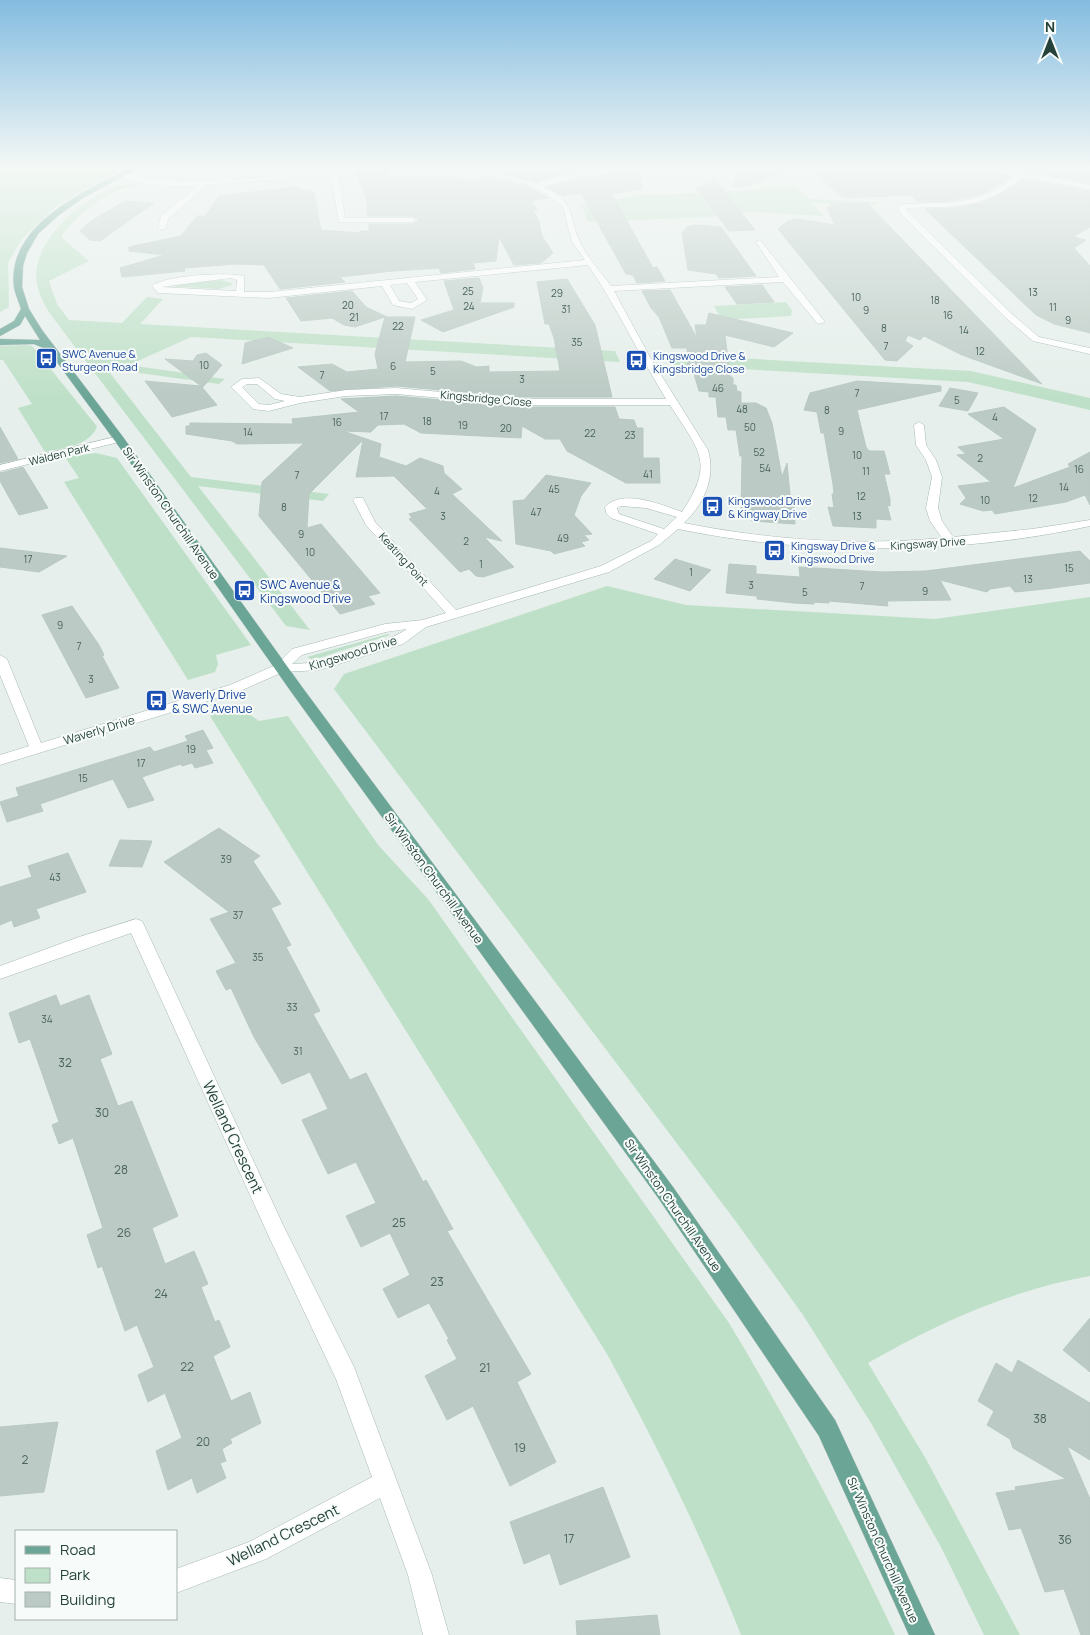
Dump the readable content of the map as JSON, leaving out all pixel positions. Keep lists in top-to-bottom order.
{
  "streets": {
    "main road": ["Sir Winston Churchill Avenue"],
    "street": [
      "Kingsbridge Close",
      "Walden Park",
      "Kingsway Drive",
      "Keating Point",
      "Kingswood Drive",
      "Waverly Drive",
      "Welland Crescent"
    ]
  },
  "crossings": [
    ["Kingsbridge Close", "Kingswood Drive"],
    ["Walden Park", "Sir Winston Churchill Avenue"],
    ["Sir Winston Churchill Avenue", "Kingswood Drive"],
    ["Sir Winston Churchill Avenue", "Waverly Drive"],
    ["Kingsway Drive", "Kingswood Drive"],
    ["Keating Point", "Kingswood Drive"],
    ["Kingswood Drive", "Waverly Drive"]
  ],
  "places": {
    "bus stop": [
      "SWC Avenue & Sturgeon Road",
      "Kingswood Drive & Kingsbridge Close",
      "Kingswood Drive & Kingway Drive",
      "Kingsway Drive & Kingswood Drive",
      "SWC Avenue & Kingswood Drive",
      "Waverly Drive & SWC Avenue"
    ]
  },
  "house_numbers": [
    "25",
    "13",
    "29",
    "10",
    "18",
    "20",
    "24",
    "11",
    "31",
    "9",
    "16",
    "21",
    "9",
    "22",
    "8",
    "14",
    "35",
    "7",
    "12",
    "10",
    "6",
    "5",
    "7",
    "3",
    "46",
    "7",
    "5",
    "48",
    "8",
    "17",
    "4",
    "18",
    "16",
    "19",
    "50",
    "20",
    "9",
    "14",
    "22",
    "23",
    "52",
    "10",
    "2",
    "54",
    "16",
    "11",
    "41",
    "7",
    "14",
    "45",
    "4",
    "12",
    "12",
    "10",
    "8",
    "47",
    "3",
    "13",
    "9",
    "49",
    "2",
    "10",
    "17",
    "1",
    "15",
    "1",
    "13",
    "3",
    "7",
    "9",
    "5",
    "9",
    "7",
    "3",
    "19",
    "17",
    "15",
    "39",
    "43",
    "37",
    "35",
    "33",
    "34",
    "31",
    "32",
    "30",
    "28",
    "25",
    "26",
    "23",
    "24",
    "22",
    "21",
    "38",
    "20",
    "19",
    "2",
    "17",
    "36"
  ],
  "legend": ["Road", "Park", "Building"],
  "north": "top"
}
